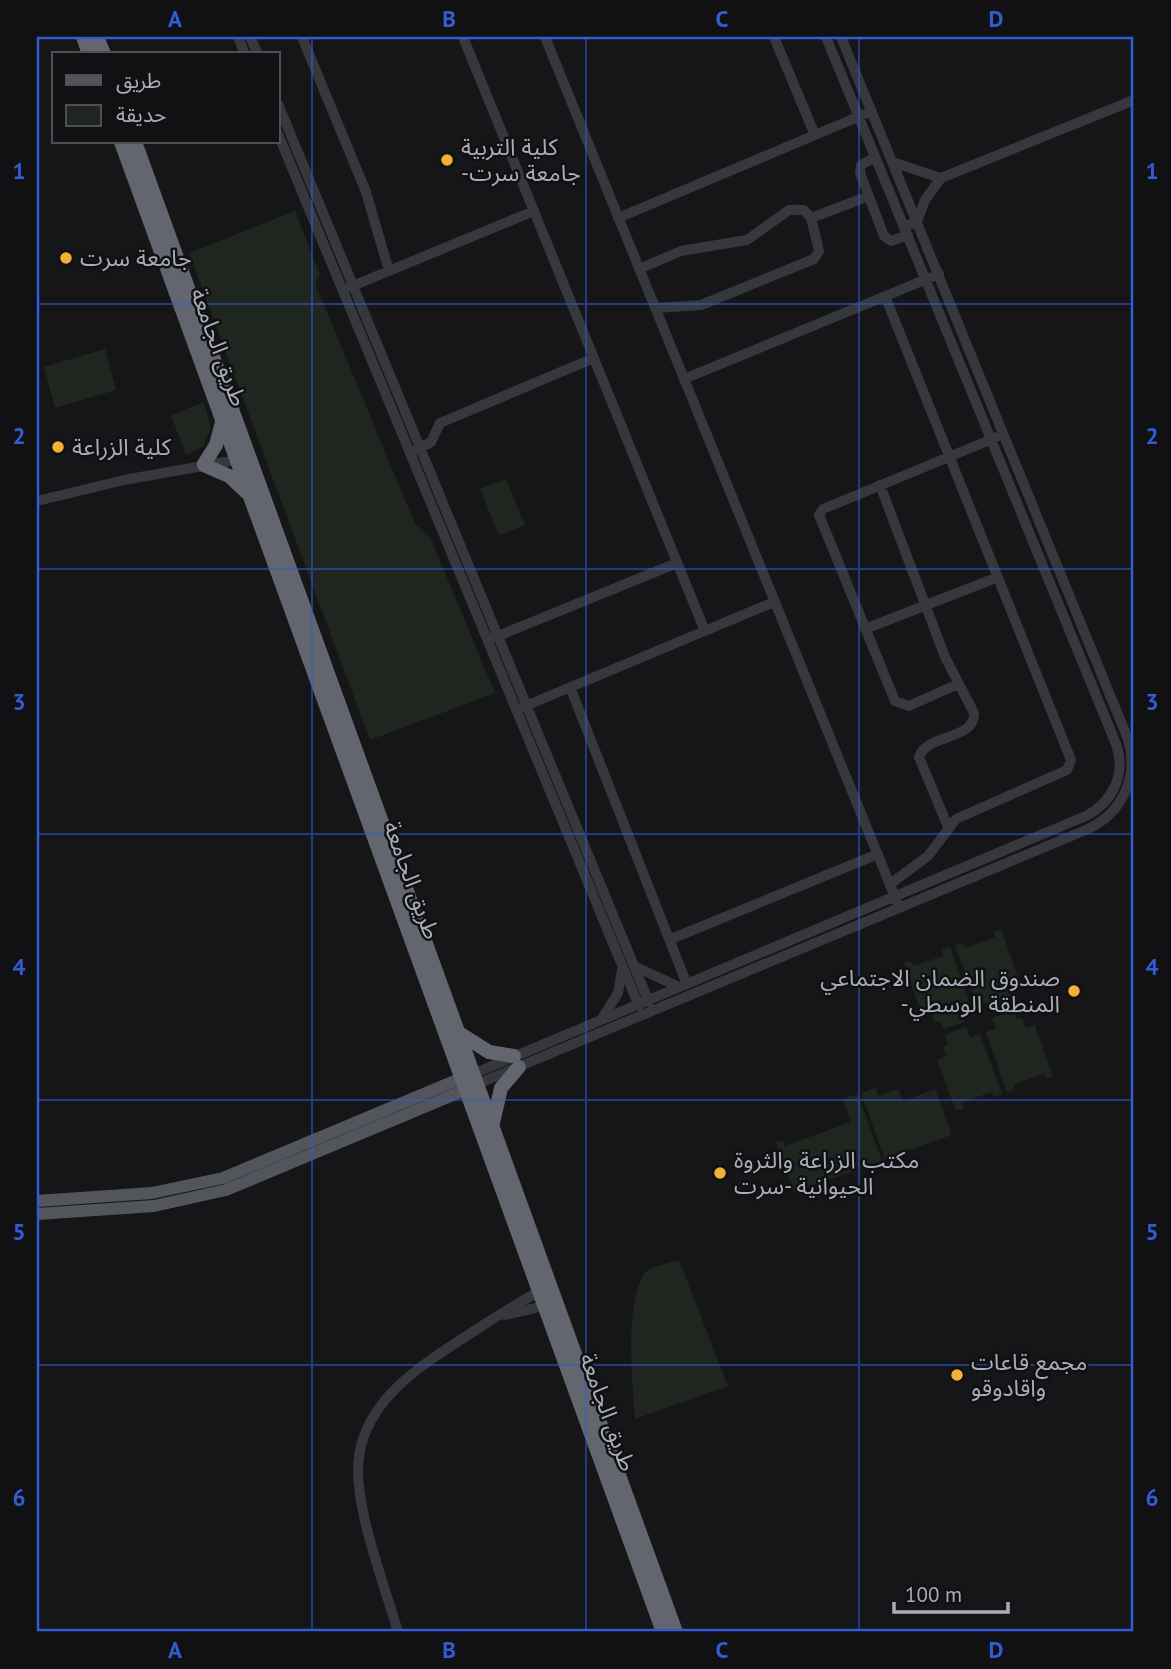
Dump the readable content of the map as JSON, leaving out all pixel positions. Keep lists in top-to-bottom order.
{
  "streets": {
    "highway": ["طريق الجامعة"]
  },
  "places": [
    "كلية التربية -جامعة سرت",
    "جامعة سرت",
    "كلية الزراعة",
    "صندوق الضمان الاجتماعي -المنطقة الوسطي",
    "مكتب الزراعة والثروة الحيوانية -سرت",
    "مجمع قاعات واقادوقو"
  ],
  "legend": ["طريق", "حديقة"],
  "scale_bar": "100 m",
  "grid": {
    "columns": [
      "A",
      "B",
      "C",
      "D"
    ],
    "rows": [
      "1",
      "2",
      "3",
      "4",
      "5",
      "6"
    ]
  }
}
